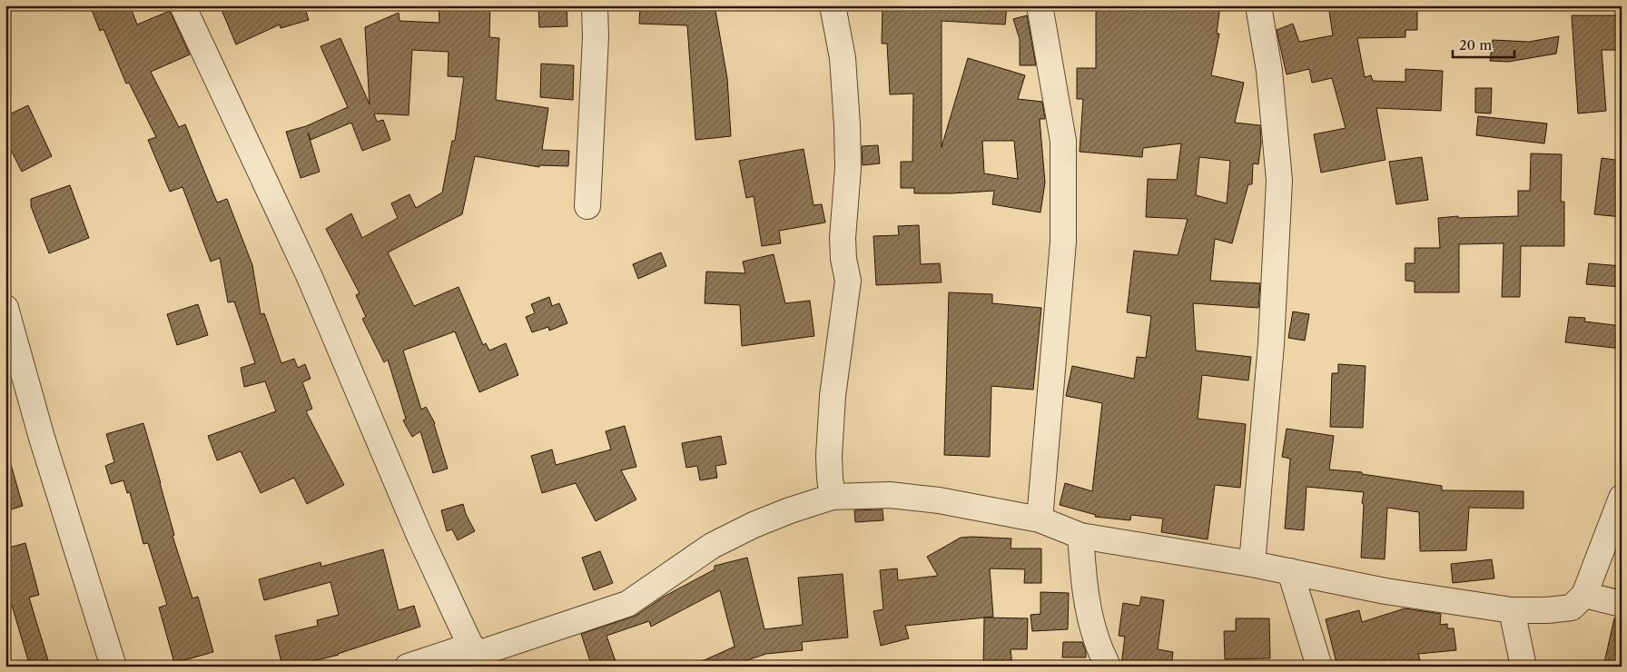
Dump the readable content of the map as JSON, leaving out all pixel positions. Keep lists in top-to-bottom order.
{
  "scale_bar": "20 m"
}
